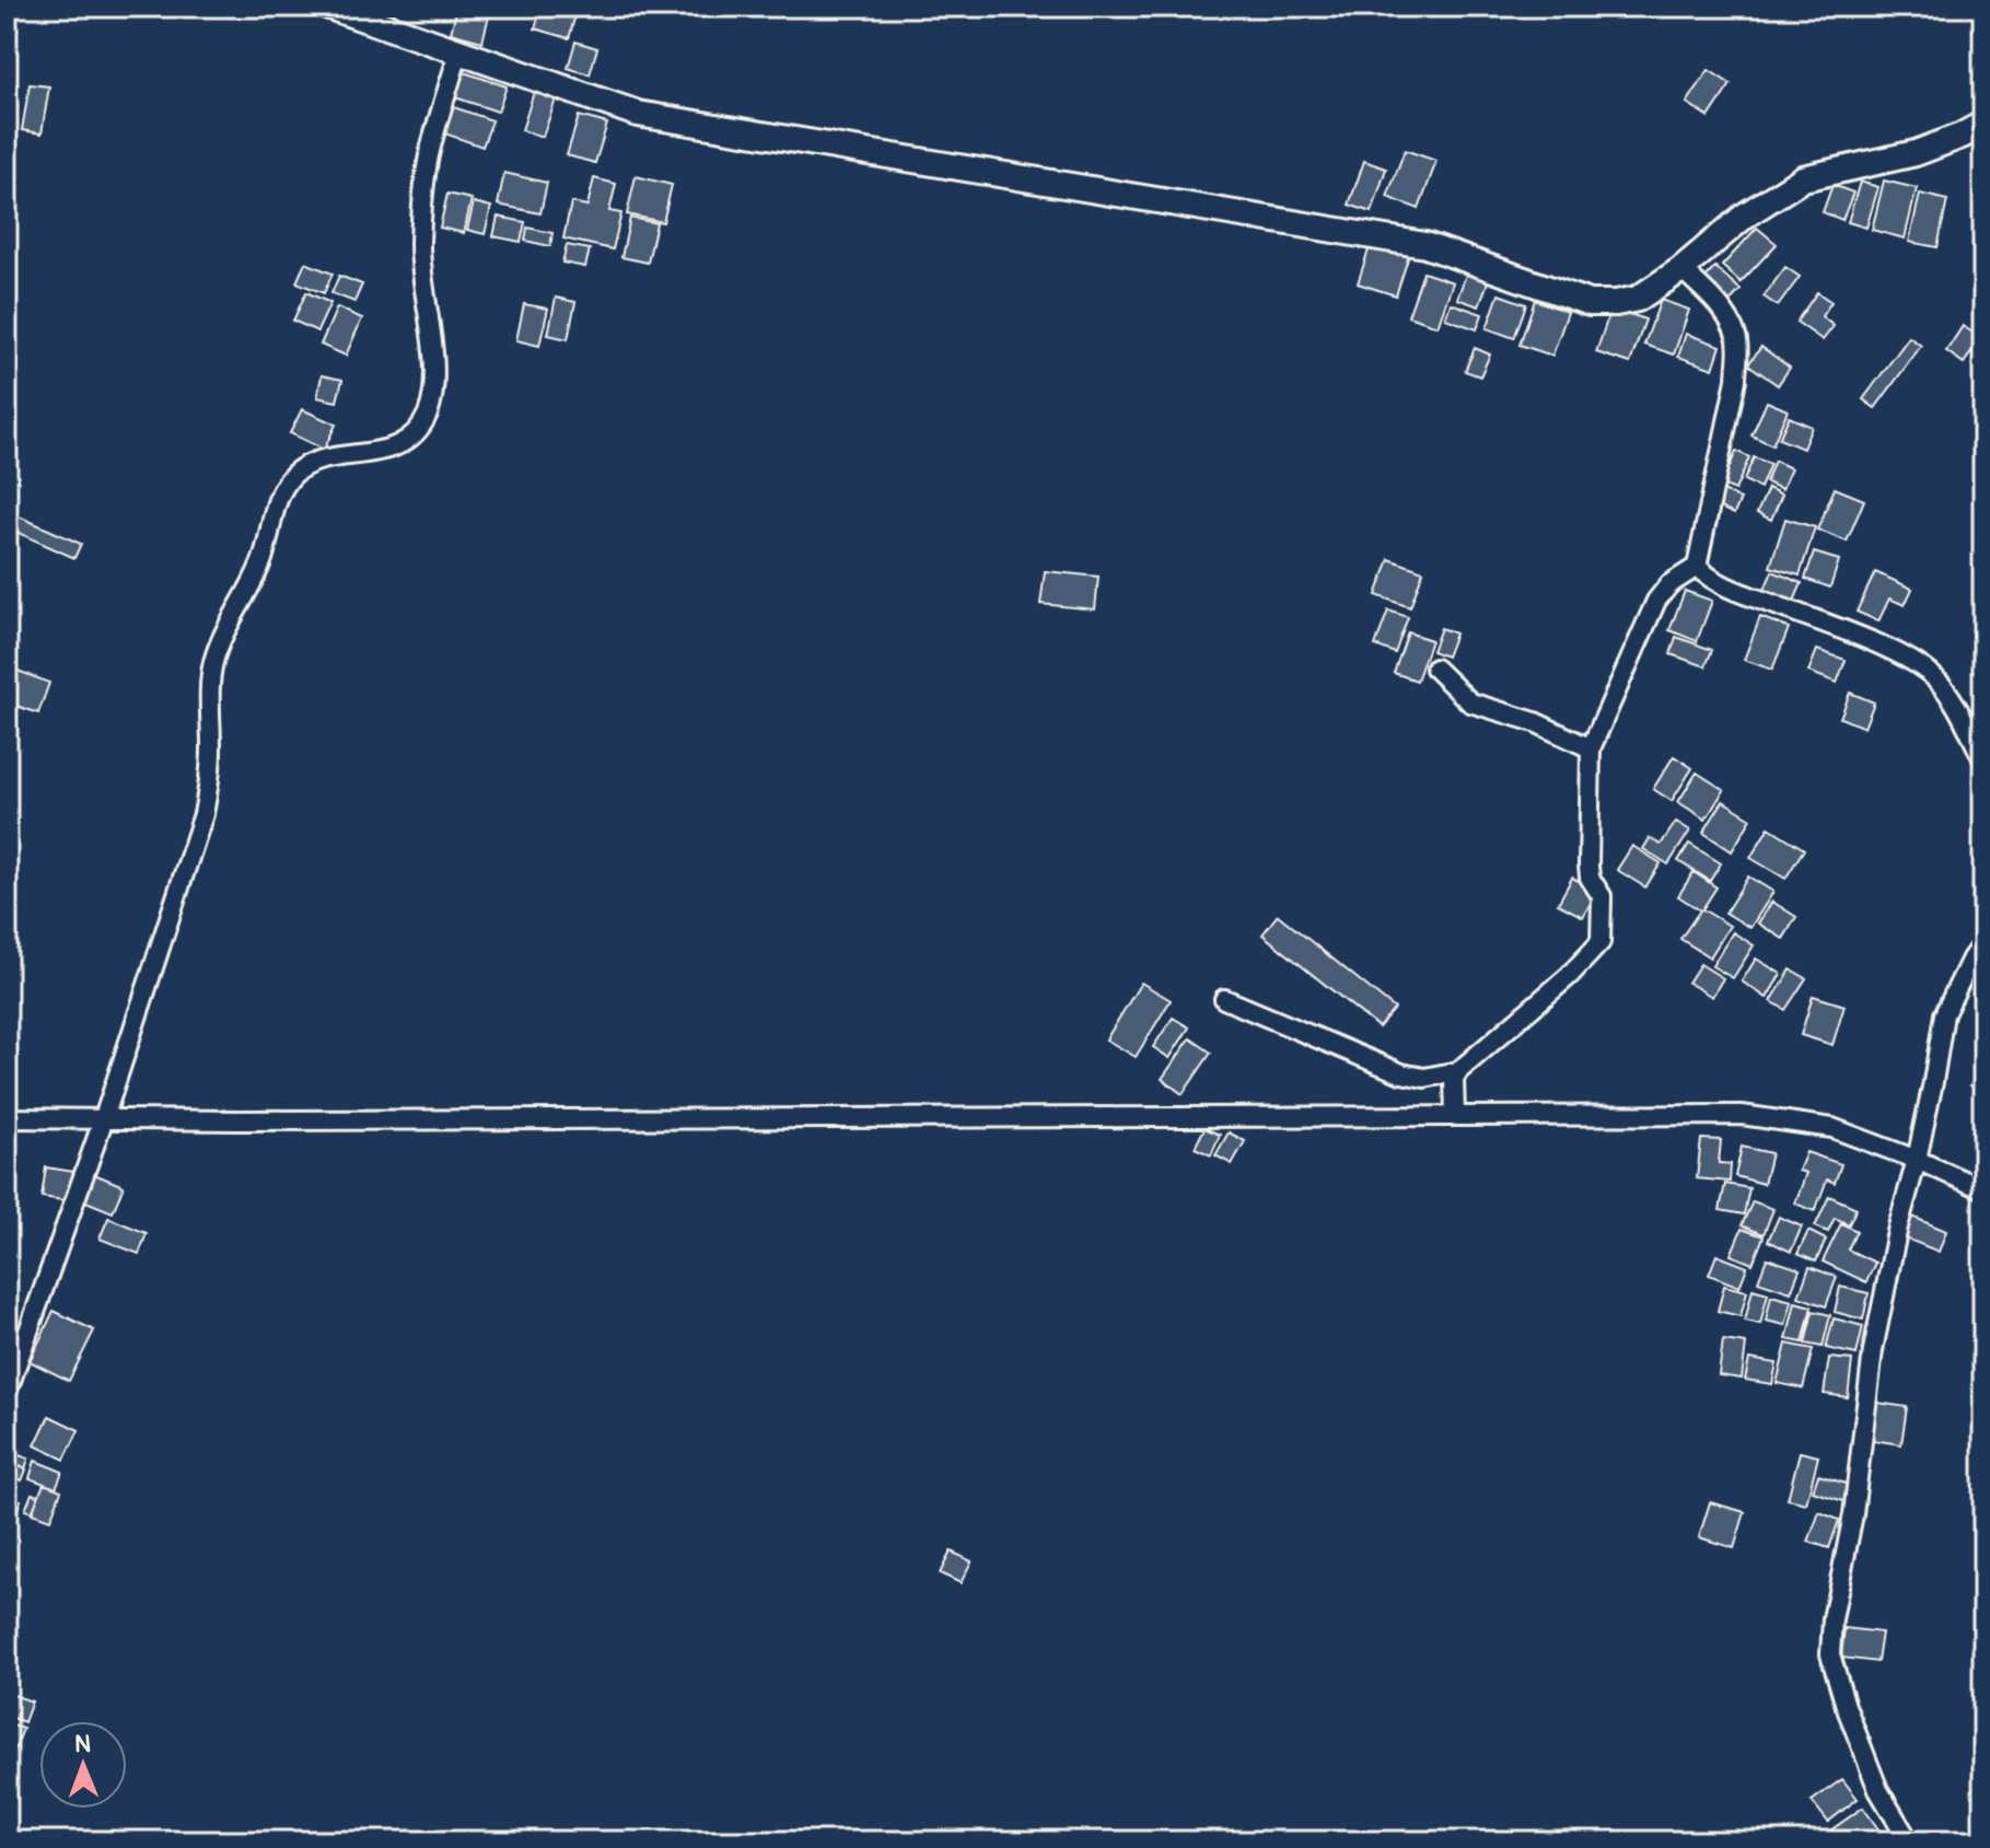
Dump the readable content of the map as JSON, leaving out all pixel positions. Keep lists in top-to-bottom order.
{
  "north": "top"
}
